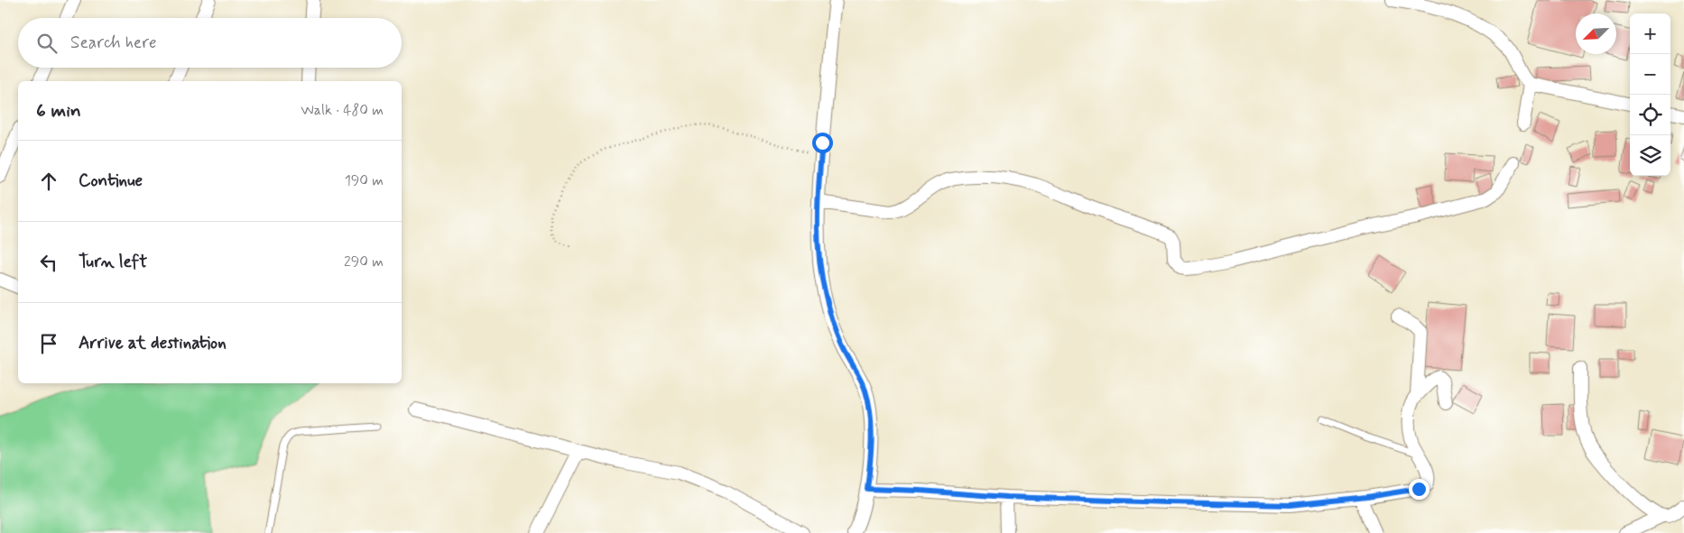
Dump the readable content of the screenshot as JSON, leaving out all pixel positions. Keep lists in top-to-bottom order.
{
  "north": "bottom left",
  "page": {
    "map_buttons": ["+", "−"],
    "search": "Search here",
    "heading": ["6 min", "Walk · 480 m"],
    "list": [
      ["Continue", "190 m"],
      ["Turn left", "290 m"],
      "Arrive at destination"
    ]
  }
}
